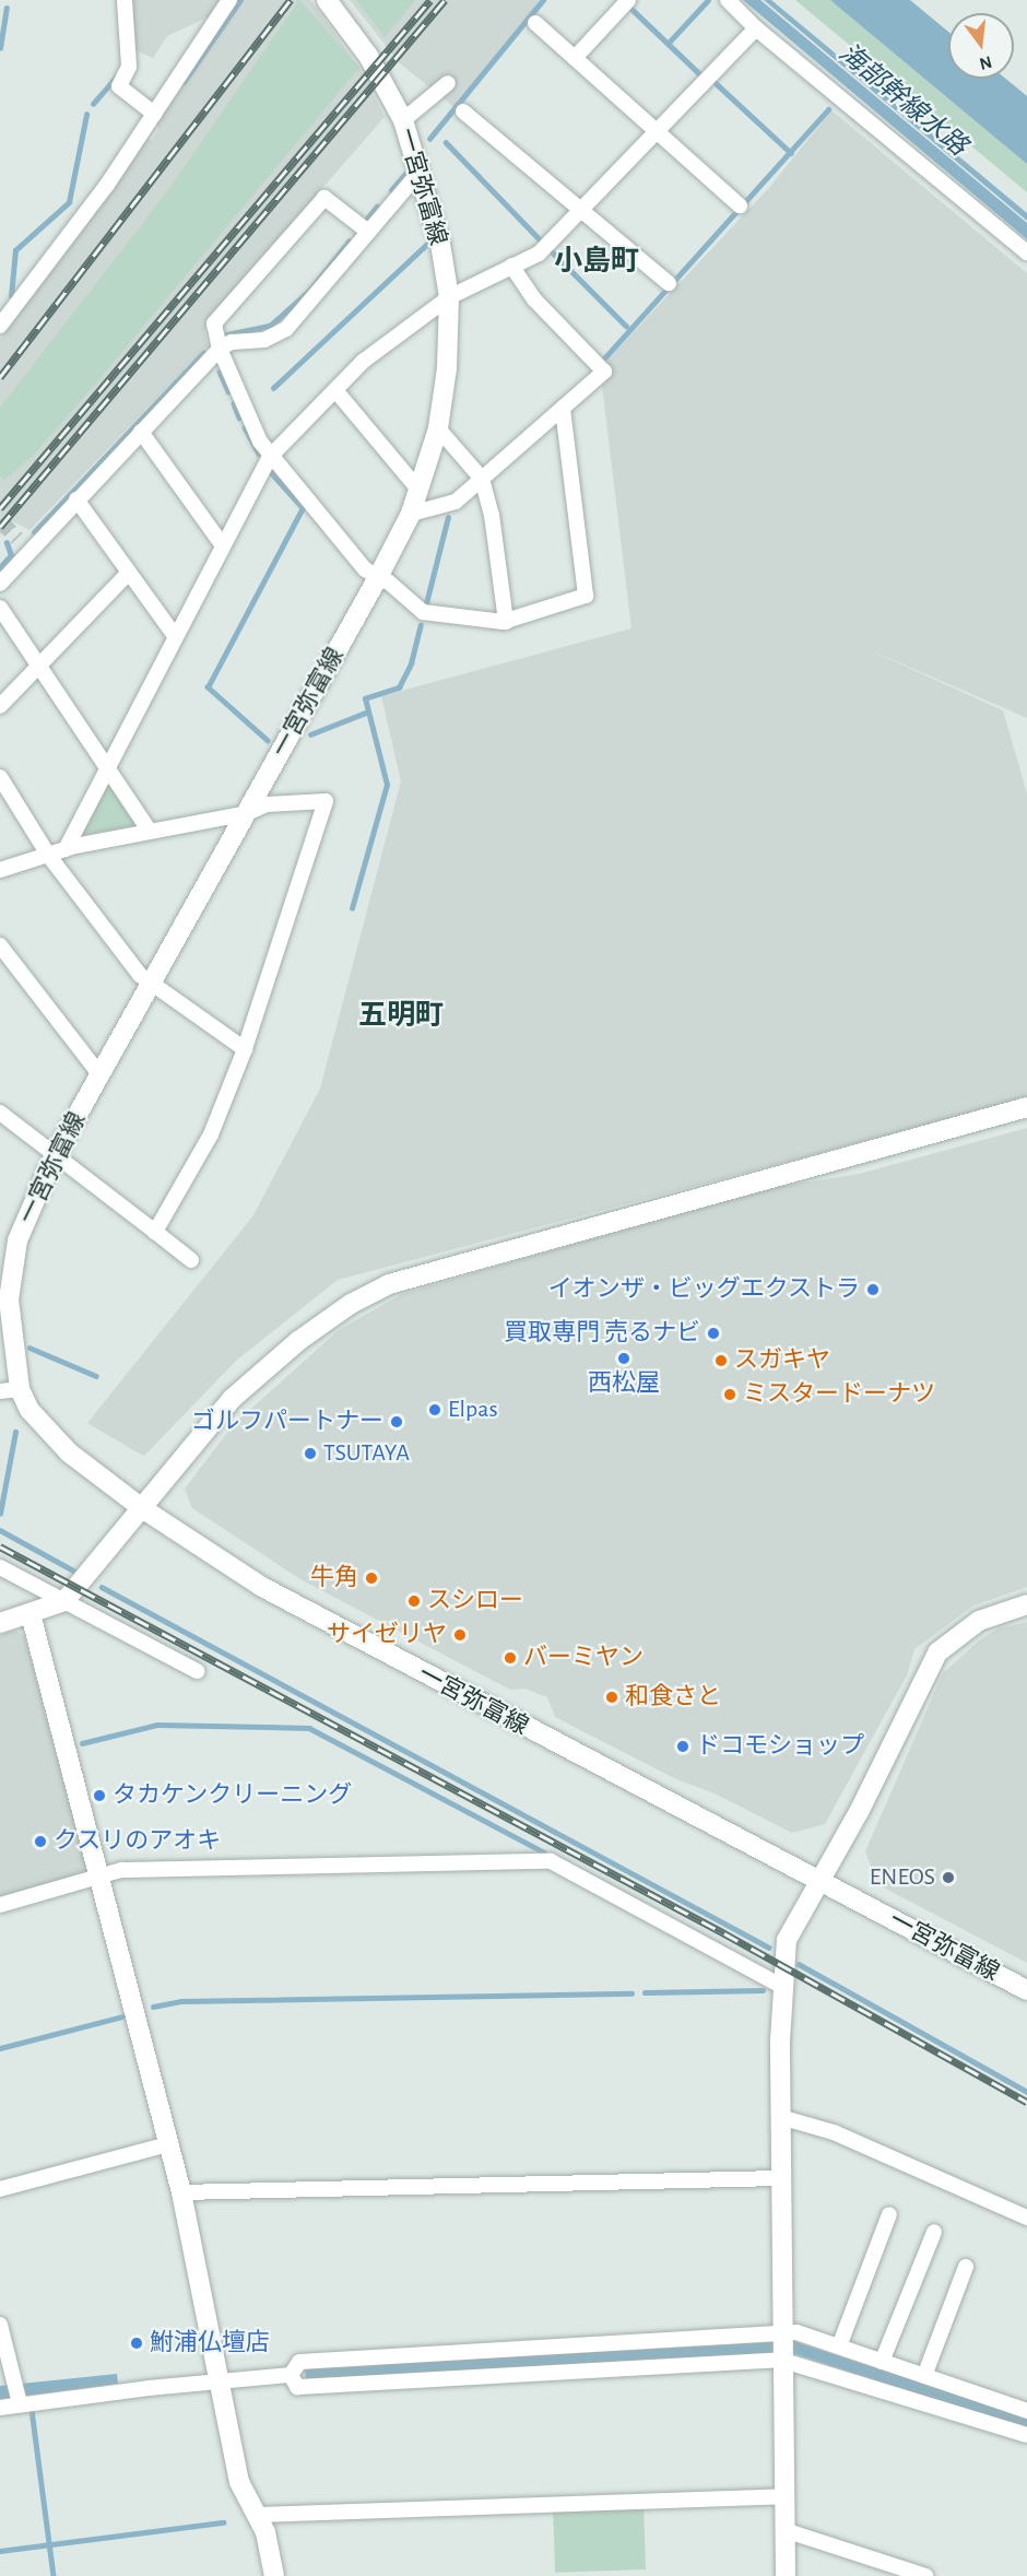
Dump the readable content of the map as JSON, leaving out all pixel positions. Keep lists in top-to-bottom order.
{
  "streets": {
    "street": ["一宮弥富線"]
  },
  "districts": ["小島町", "五明町"],
  "water": ["海部幹線水路"],
  "places": [
    "イオンザ・ビッグエクストラ",
    "買取専門 売るナビ",
    "西松屋",
    "スガキヤ",
    "ミスタードーナツ",
    "Elpas",
    "ゴルフパートナー",
    "TSUTAYA",
    "牛角",
    "スシロー",
    "サイゼリヤ",
    "バーミヤン",
    "和食さと",
    "ドコモショップ",
    "タカケンクリーニング",
    "クスリのアオキ",
    "ENEOS",
    "鮒浦仏壇店"
  ],
  "north": "bottom"
}
